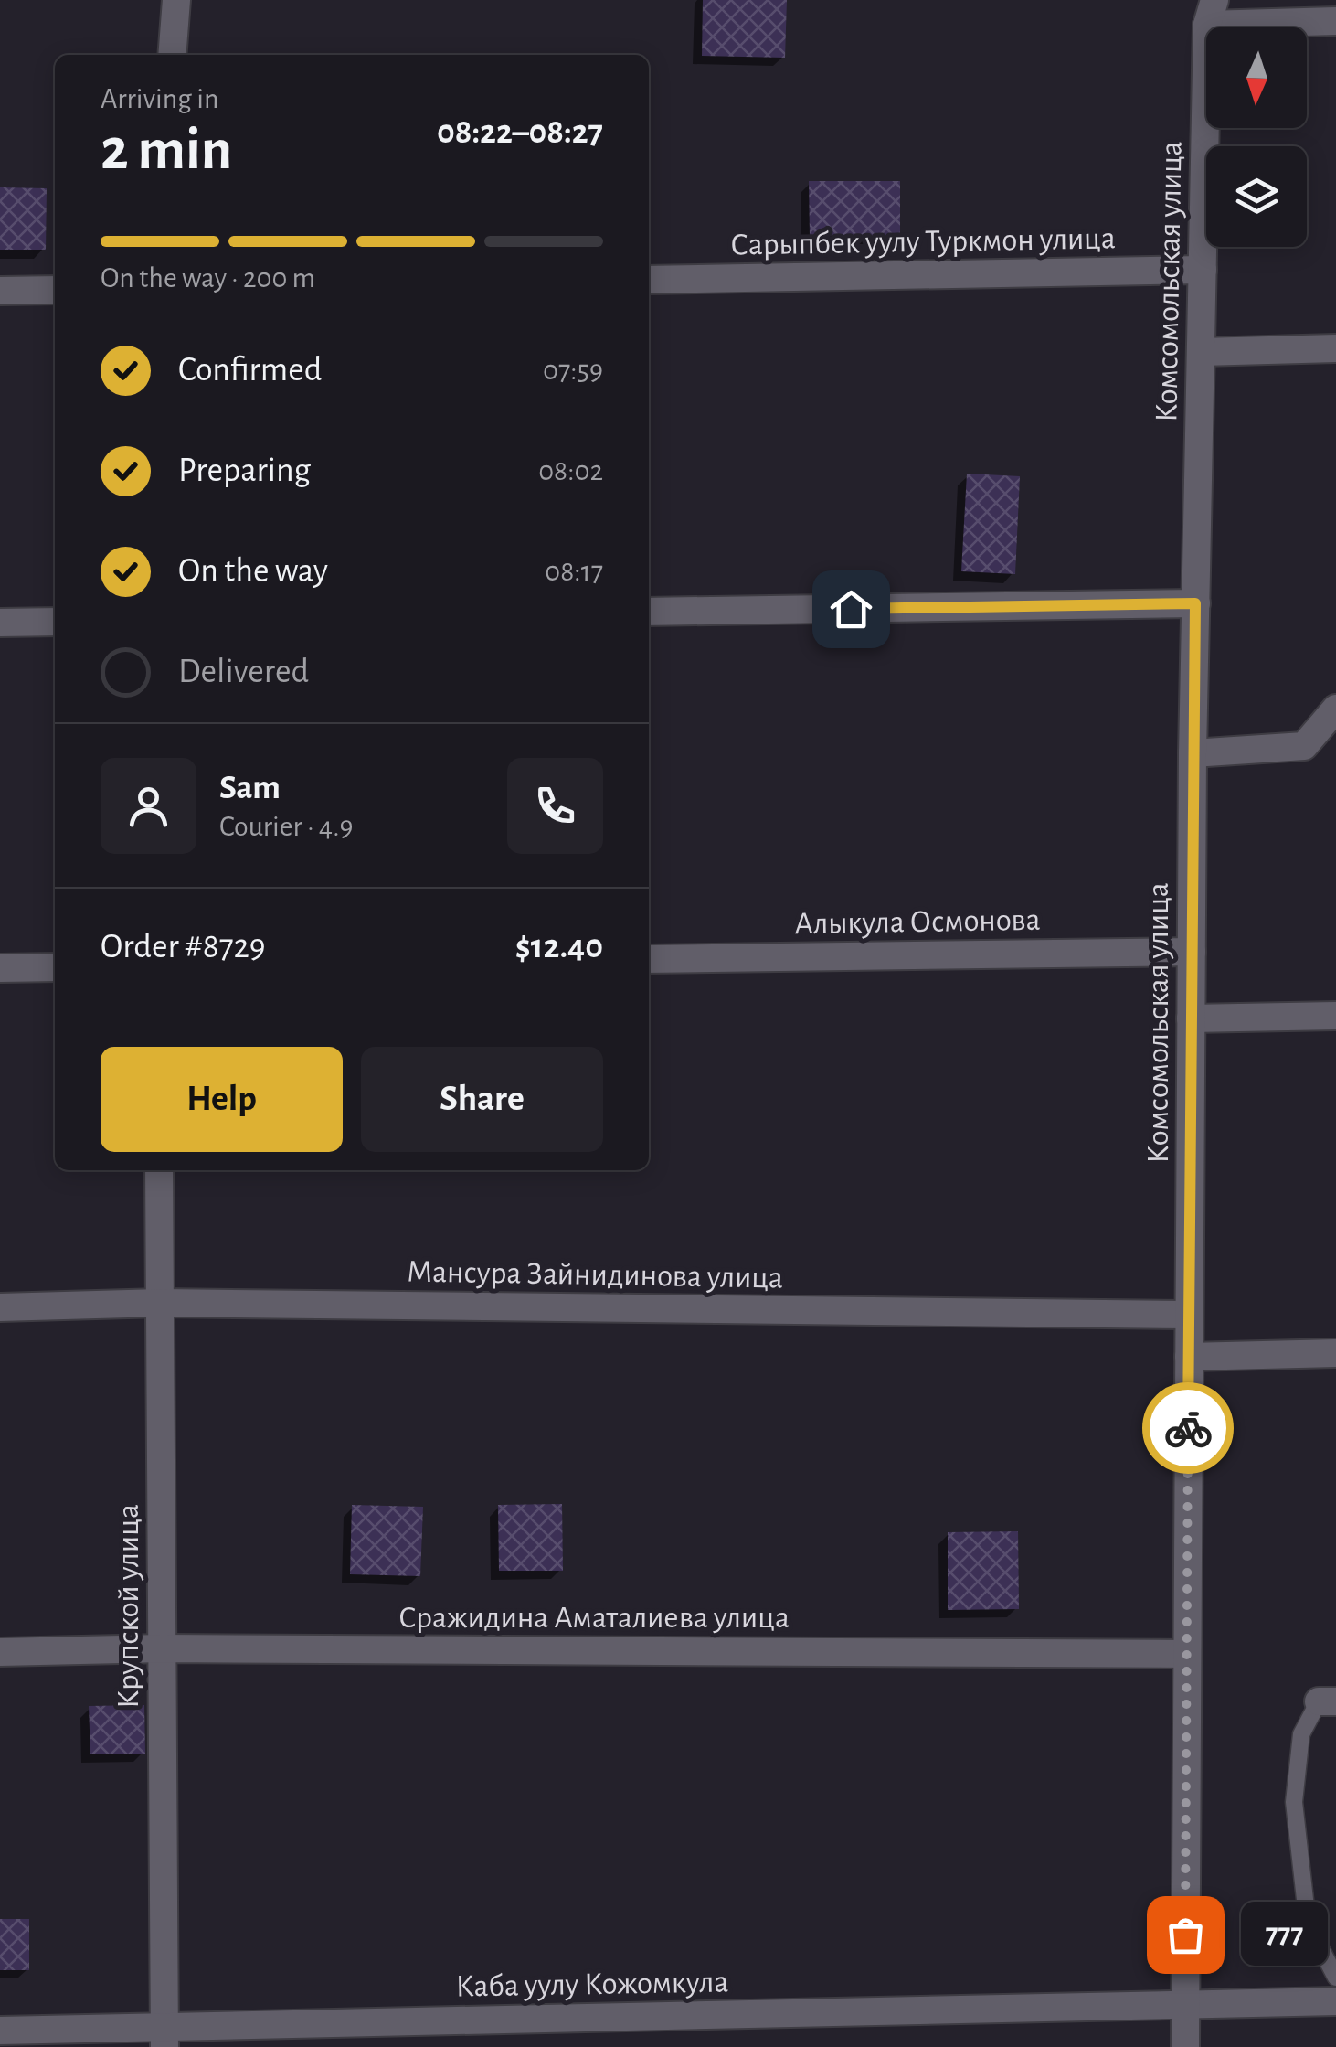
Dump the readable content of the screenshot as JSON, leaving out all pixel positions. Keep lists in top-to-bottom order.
{
  "streets": {
    "street": [
      "Сарыпбек уулу Туркмон улица",
      "Комсомольская улица",
      "Алыкула Осмонова",
      "Мансура Зайнидинова улица",
      "Крупской улица",
      "Сражидина Аматалиева улица",
      "Каба уулу Кожомкула"
    ]
  },
  "crossings": [
    ["Сарыпбек уулу Туркмон улица", "Комсомольская улица"],
    ["Комсомольская улица", "Алыкула Осмонова"],
    ["Комсомольская улица", "Мансура Зайнидинова улица"],
    ["Комсомольская улица", "Сражидина Аматалиева улица"],
    ["Комсомольская улица", "Каба уулу Кожомкула"],
    ["Мансура Зайнидинова улица", "Крупской улица"],
    ["Крупской улица", "Сражидина Аматалиева улица"],
    ["Крупской улица", "Каба уулу Кожомкула"]
  ],
  "places": ["777"],
  "north": "bottom",
  "page": {
    "heading": ["2 min", "Arriving in", "08:22–08:27"],
    "panel": [
      "Sam",
      "Courier · 4.9",
      "Order #8729",
      "$12.40"
    ],
    "bar": "On the way · 200 m",
    "list": [
      ["Confirmed", "07:59"],
      ["Preparing", "08:02"],
      ["On the way", "08:17"],
      "Delivered"
    ],
    "buttons": ["Help", "Share"],
    "bubble": "777"
  }
}
